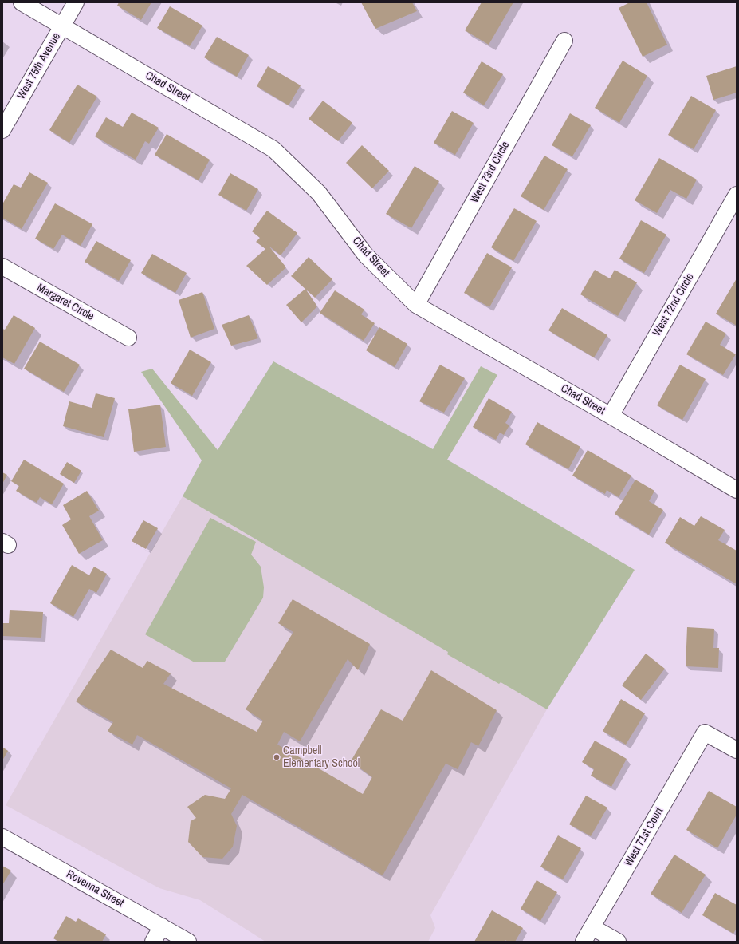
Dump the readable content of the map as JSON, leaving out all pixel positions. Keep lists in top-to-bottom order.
{
  "streets": {
    "street": [
      "West 75th Avenue",
      "Chad Street",
      "West 73rd Circle",
      "Margaret Circle",
      "West 72nd Circle",
      "West 71st Court",
      "Rovenna Street"
    ]
  },
  "crossings": [
    ["West 75th Avenue", "Chad Street"],
    ["Chad Street", "West 73rd Circle"],
    ["Chad Street", "West 72nd Circle"]
  ],
  "places": ["Campbell Elementary School"]
}
